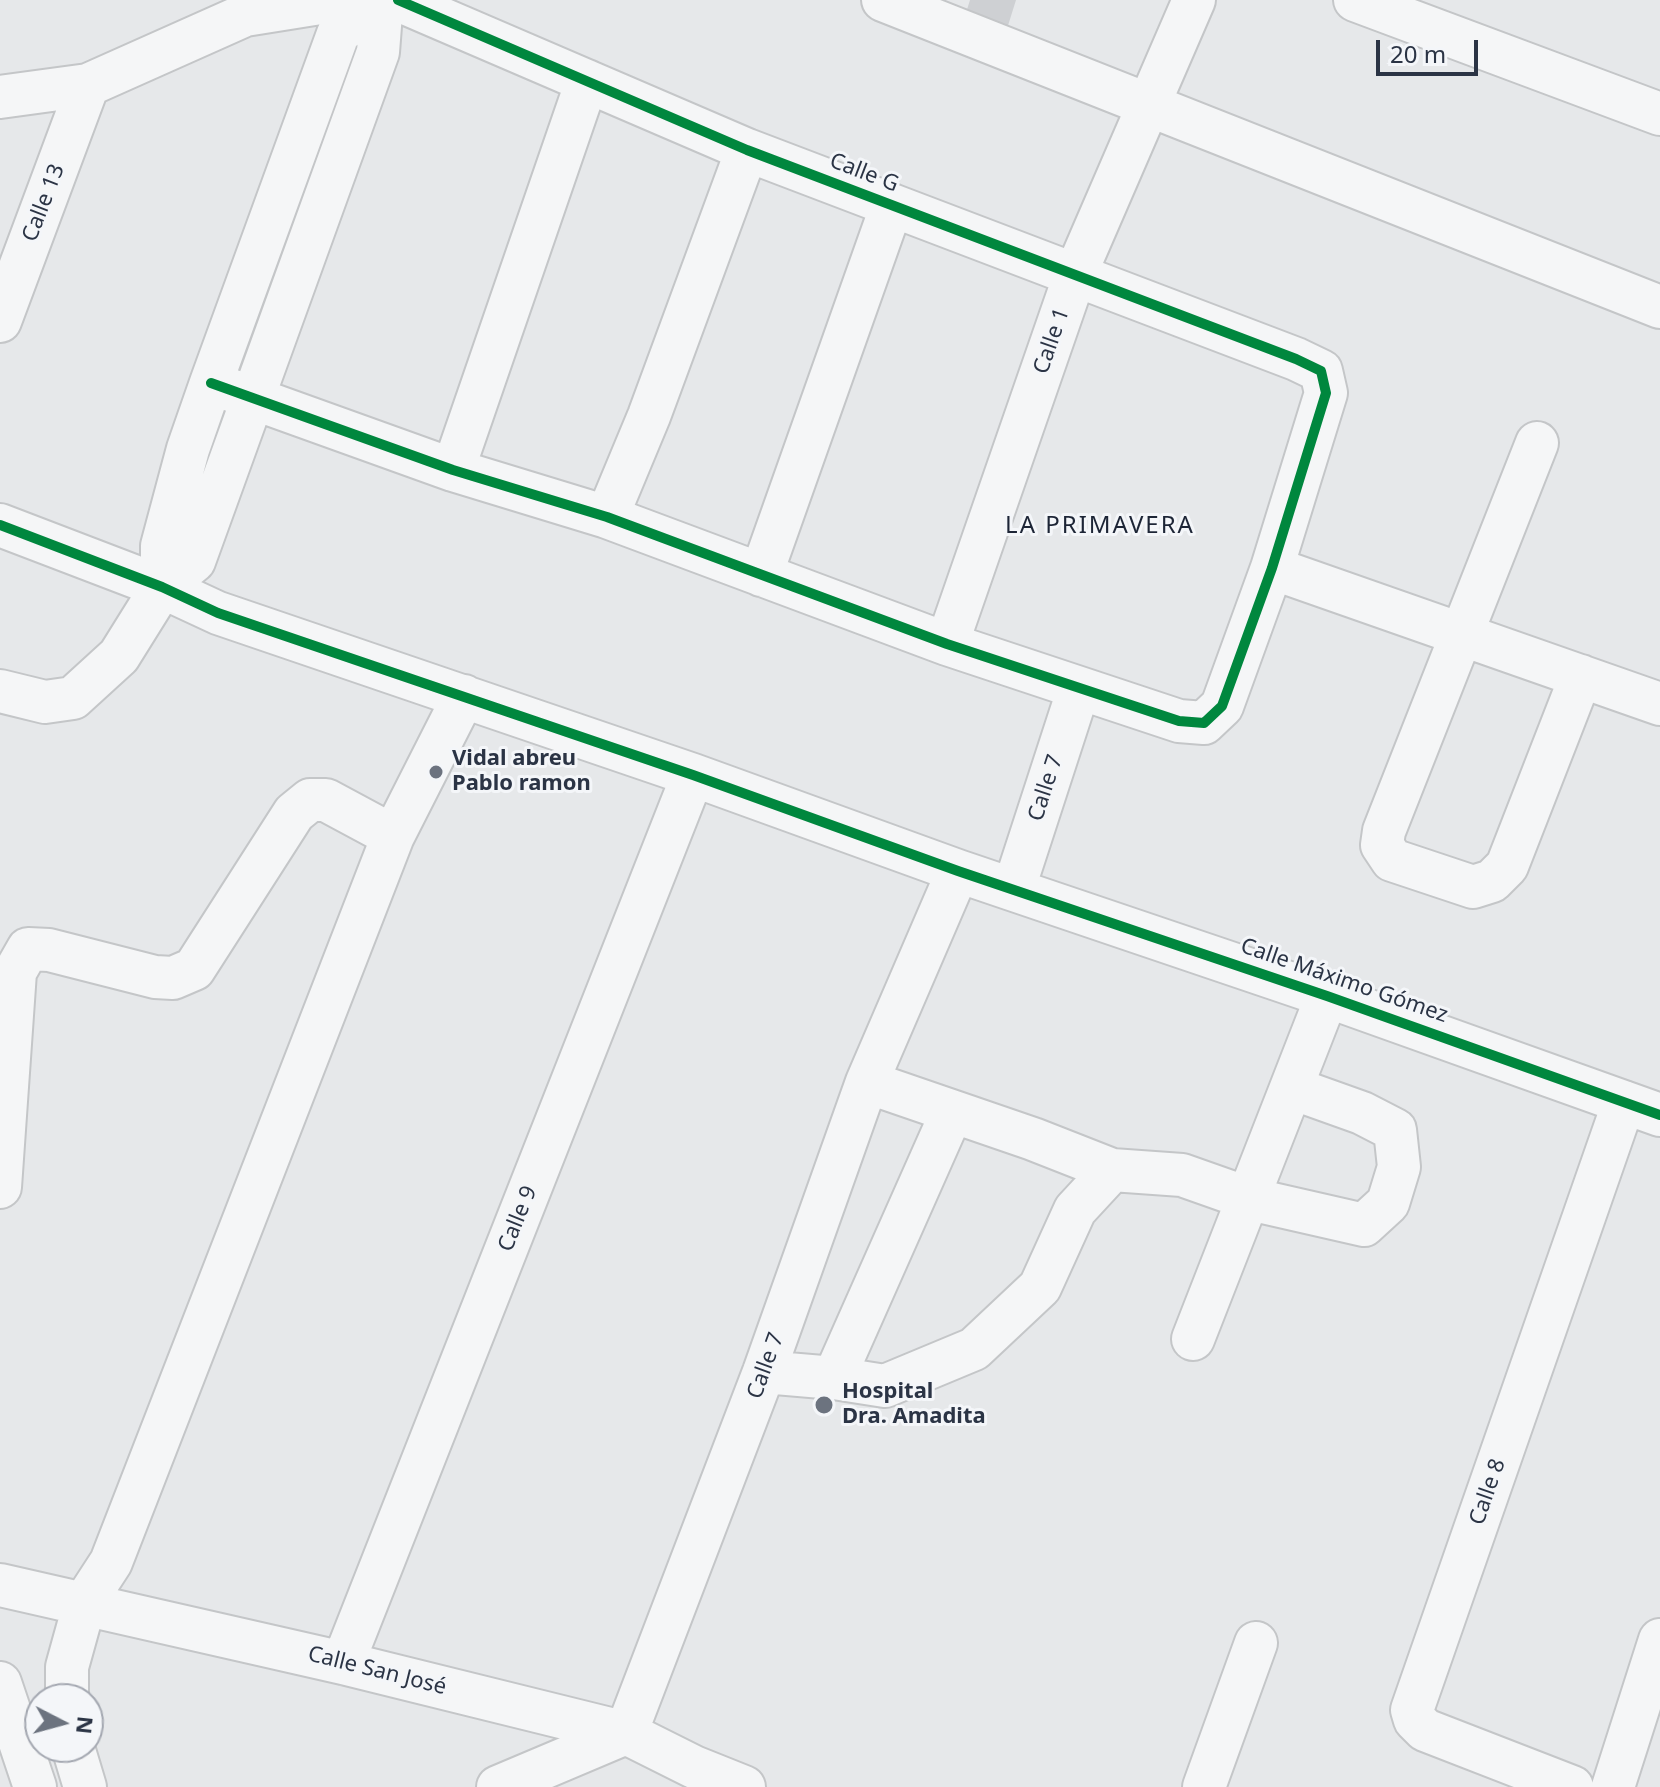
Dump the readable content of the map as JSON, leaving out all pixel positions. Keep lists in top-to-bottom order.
{
  "streets": {
    "street": [
      "Calle G",
      "Calle 13",
      "Calle 1",
      "Calle 7",
      "Calle Máximo Gómez",
      "Calle 9",
      "Calle 8",
      "Calle San José"
    ]
  },
  "crossings": [
    ["Calle G", "Calle 1"],
    ["Calle 7", "Calle Máximo Gómez"],
    ["Calle 7", "Calle San José"],
    ["Calle Máximo Gómez", "Calle 9"],
    ["Calle Máximo Gómez", "Calle 8"],
    ["Calle 9", "Calle San José"]
  ],
  "districts": ["LA PRIMAVERA"],
  "places": ["Vidal abreu Pablo ramon", "Hospital Dra. Amadita"],
  "scale_bar": "20 m",
  "north": "right"
}
